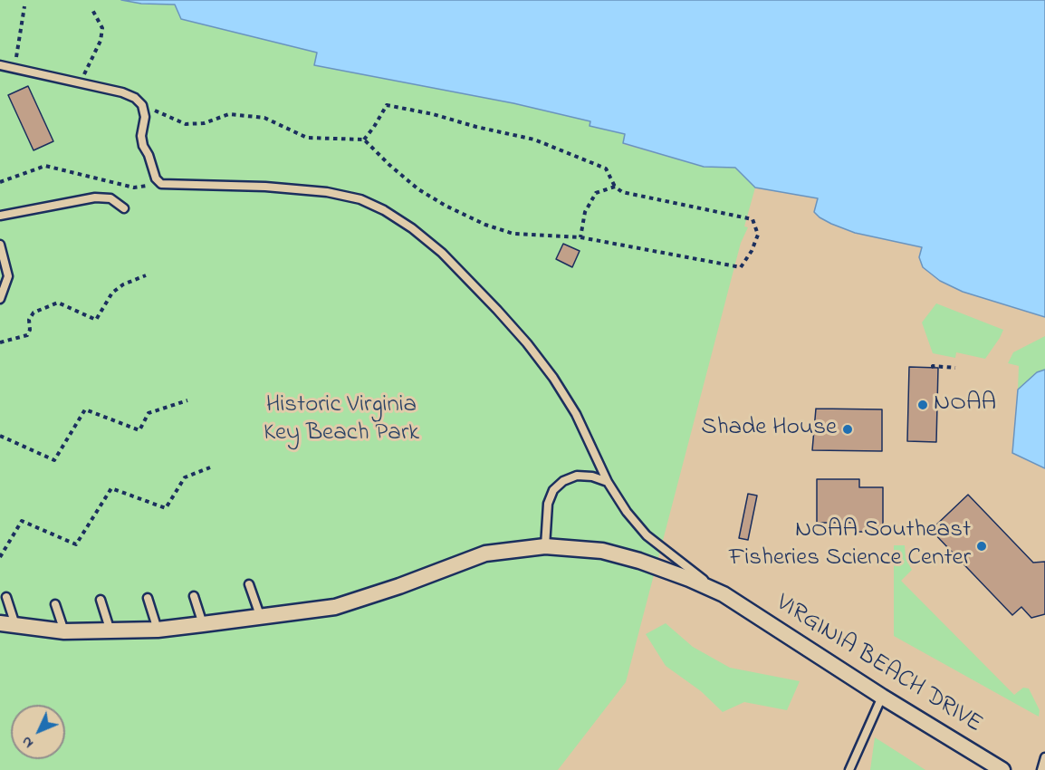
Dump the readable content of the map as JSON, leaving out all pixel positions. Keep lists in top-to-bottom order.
{
  "streets": {
    "street": ["VIRGINIA BEACH DRIVE"]
  },
  "parks": ["Historic Virginia Key Beach Park"],
  "places": ["NOAA", "Shade House", "NOAA Southeast Fisheries Science Center"],
  "north": "bottom left"
}
